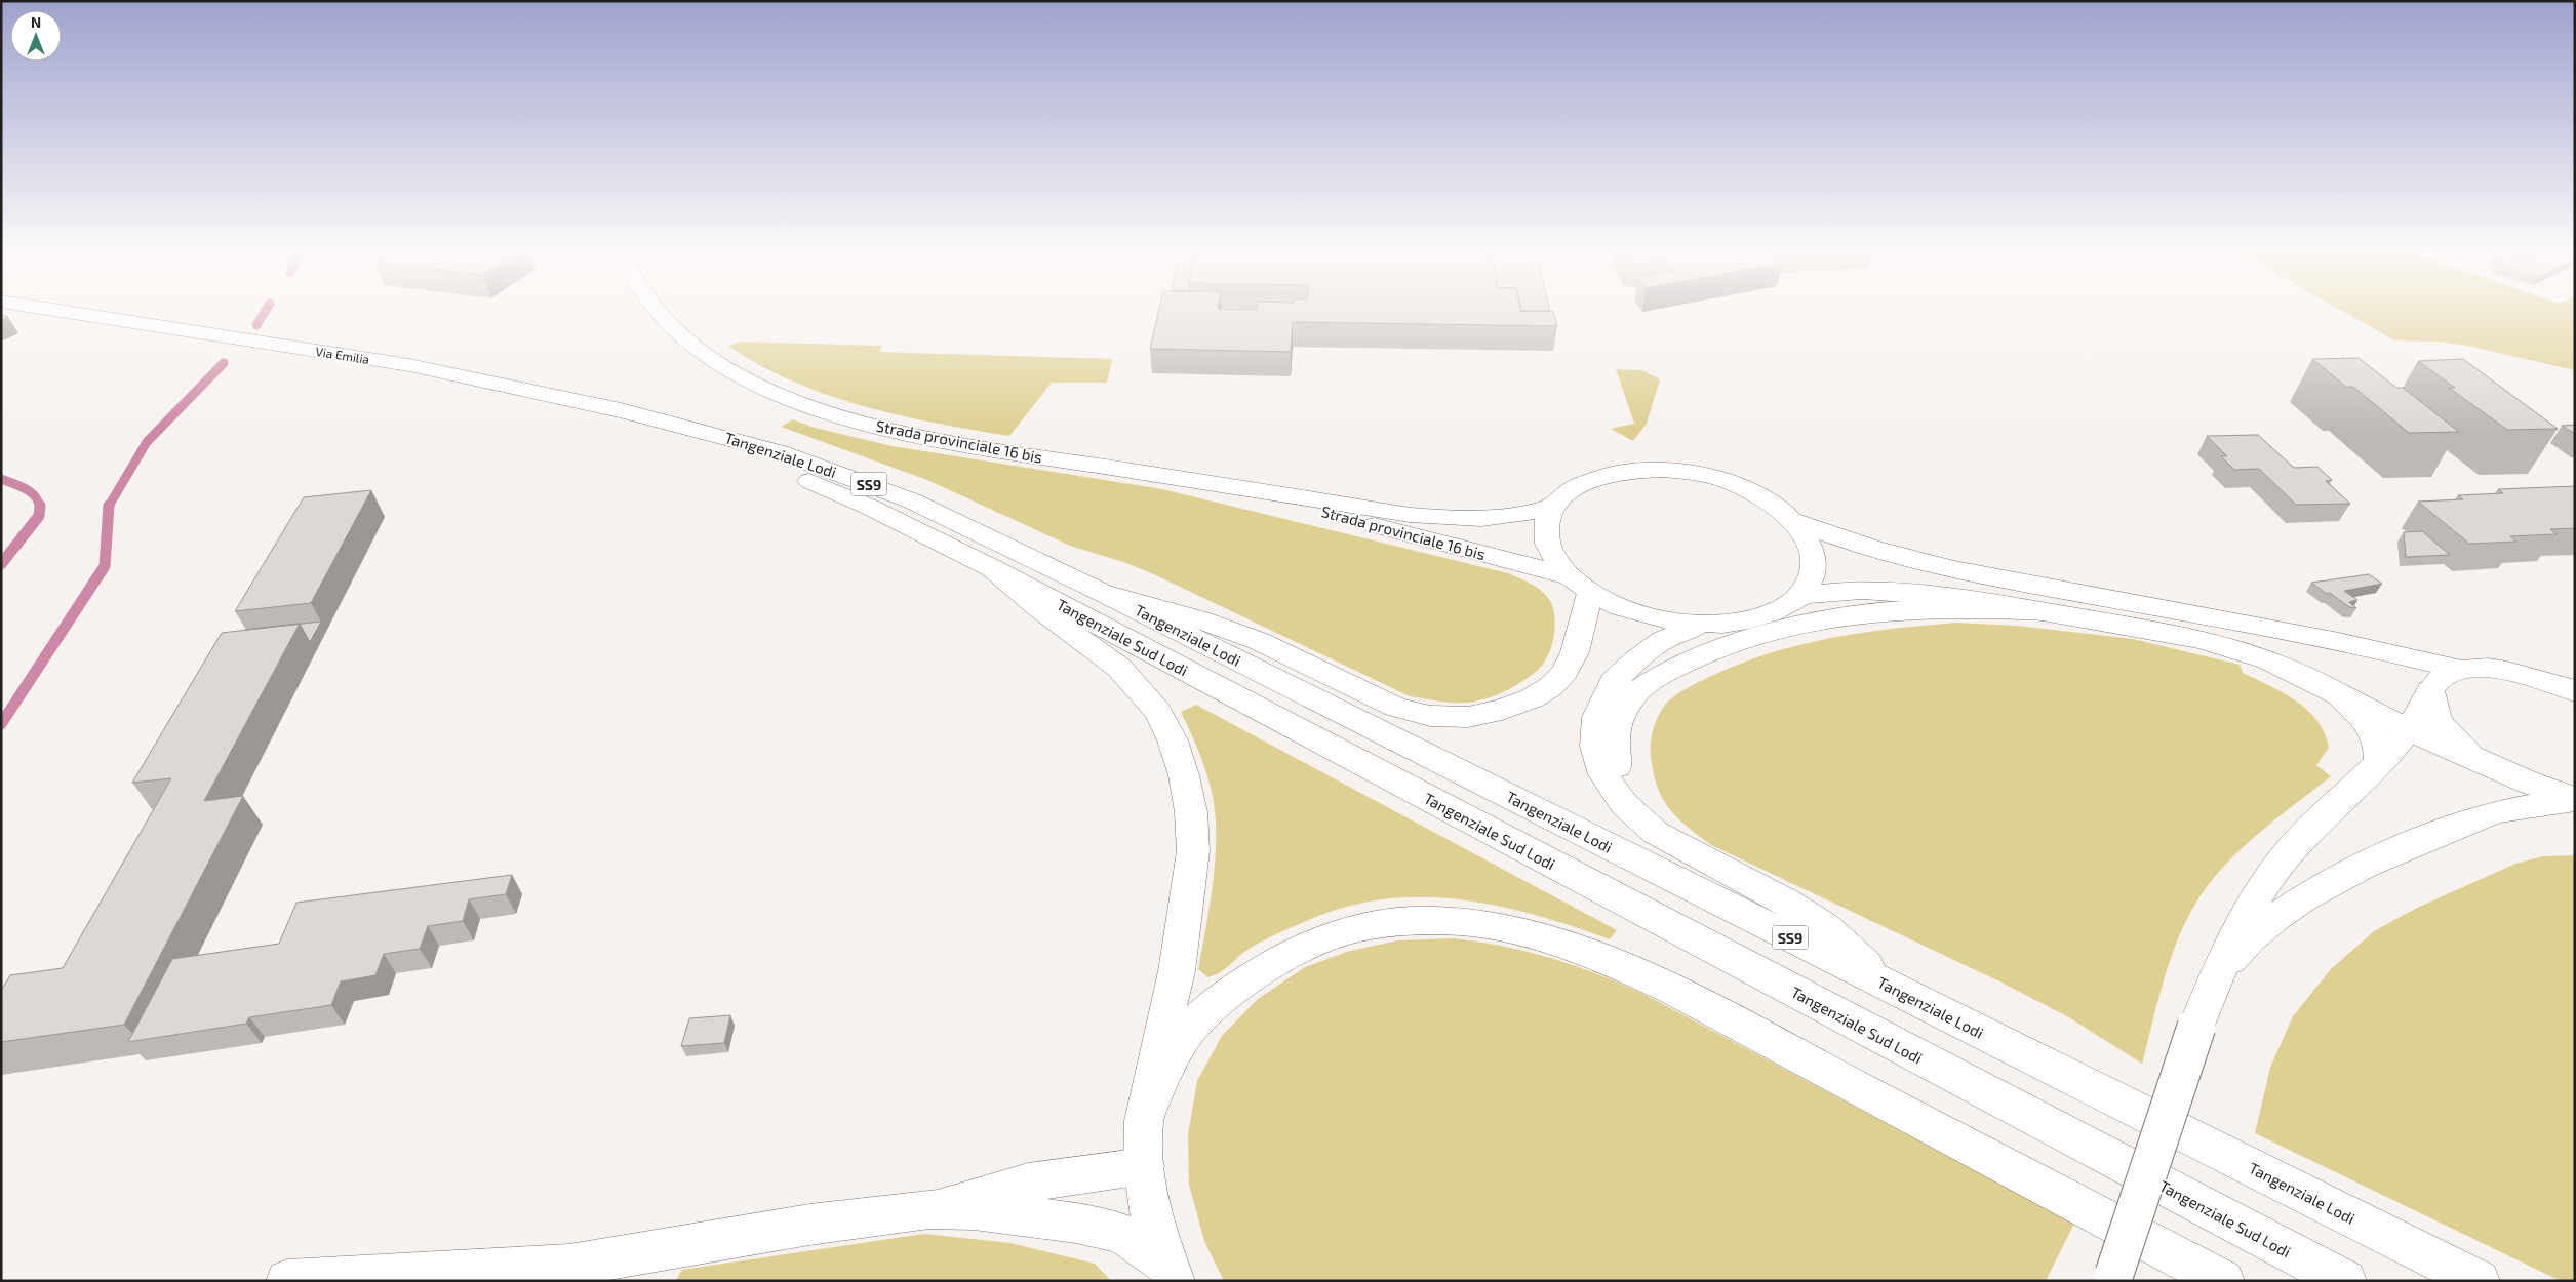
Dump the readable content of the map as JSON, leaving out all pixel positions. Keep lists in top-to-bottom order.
{
  "streets": {
    "main road": [
      "Via Emilia",
      "Strada provinciale 16 bis",
      "Tangenziale Lodi",
      "SS9",
      "Tangenziale Sud Lodi"
    ]
  },
  "crossings": [
    ["Via Emilia", "Tangenziale Lodi"],
    ["Via Emilia", "Tangenziale Sud Lodi"],
    ["Tangenziale Lodi", "Tangenziale Sud Lodi"]
  ],
  "north": "top"
}
